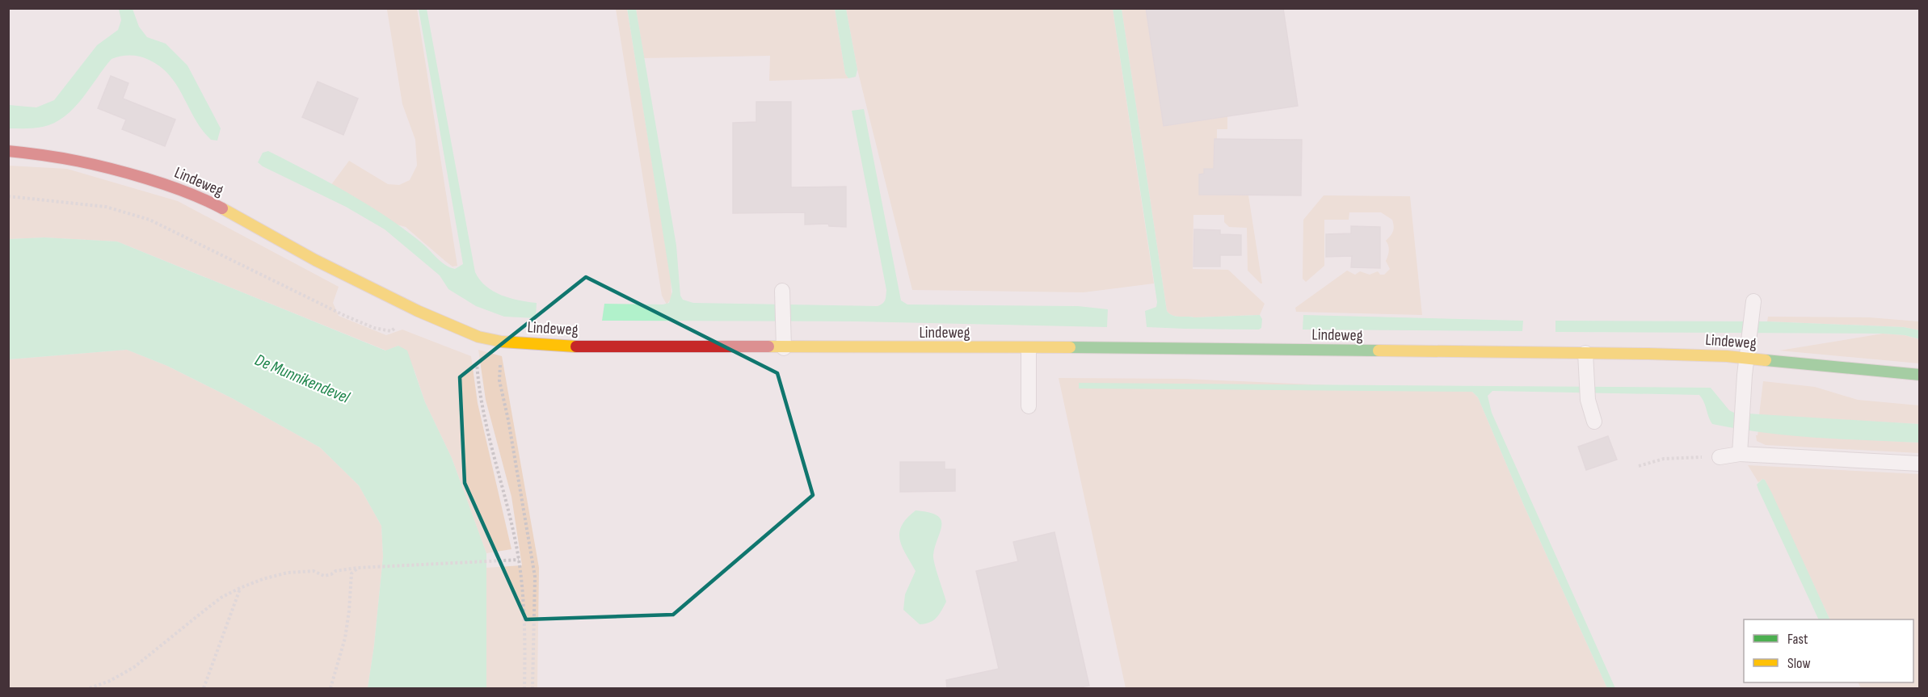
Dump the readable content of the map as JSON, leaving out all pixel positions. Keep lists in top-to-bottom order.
{
  "streets": {
    "main road": ["Lindeweg"]
  },
  "water": ["De Munnikendevel"],
  "legend": ["Fast", "Slow"]
}
